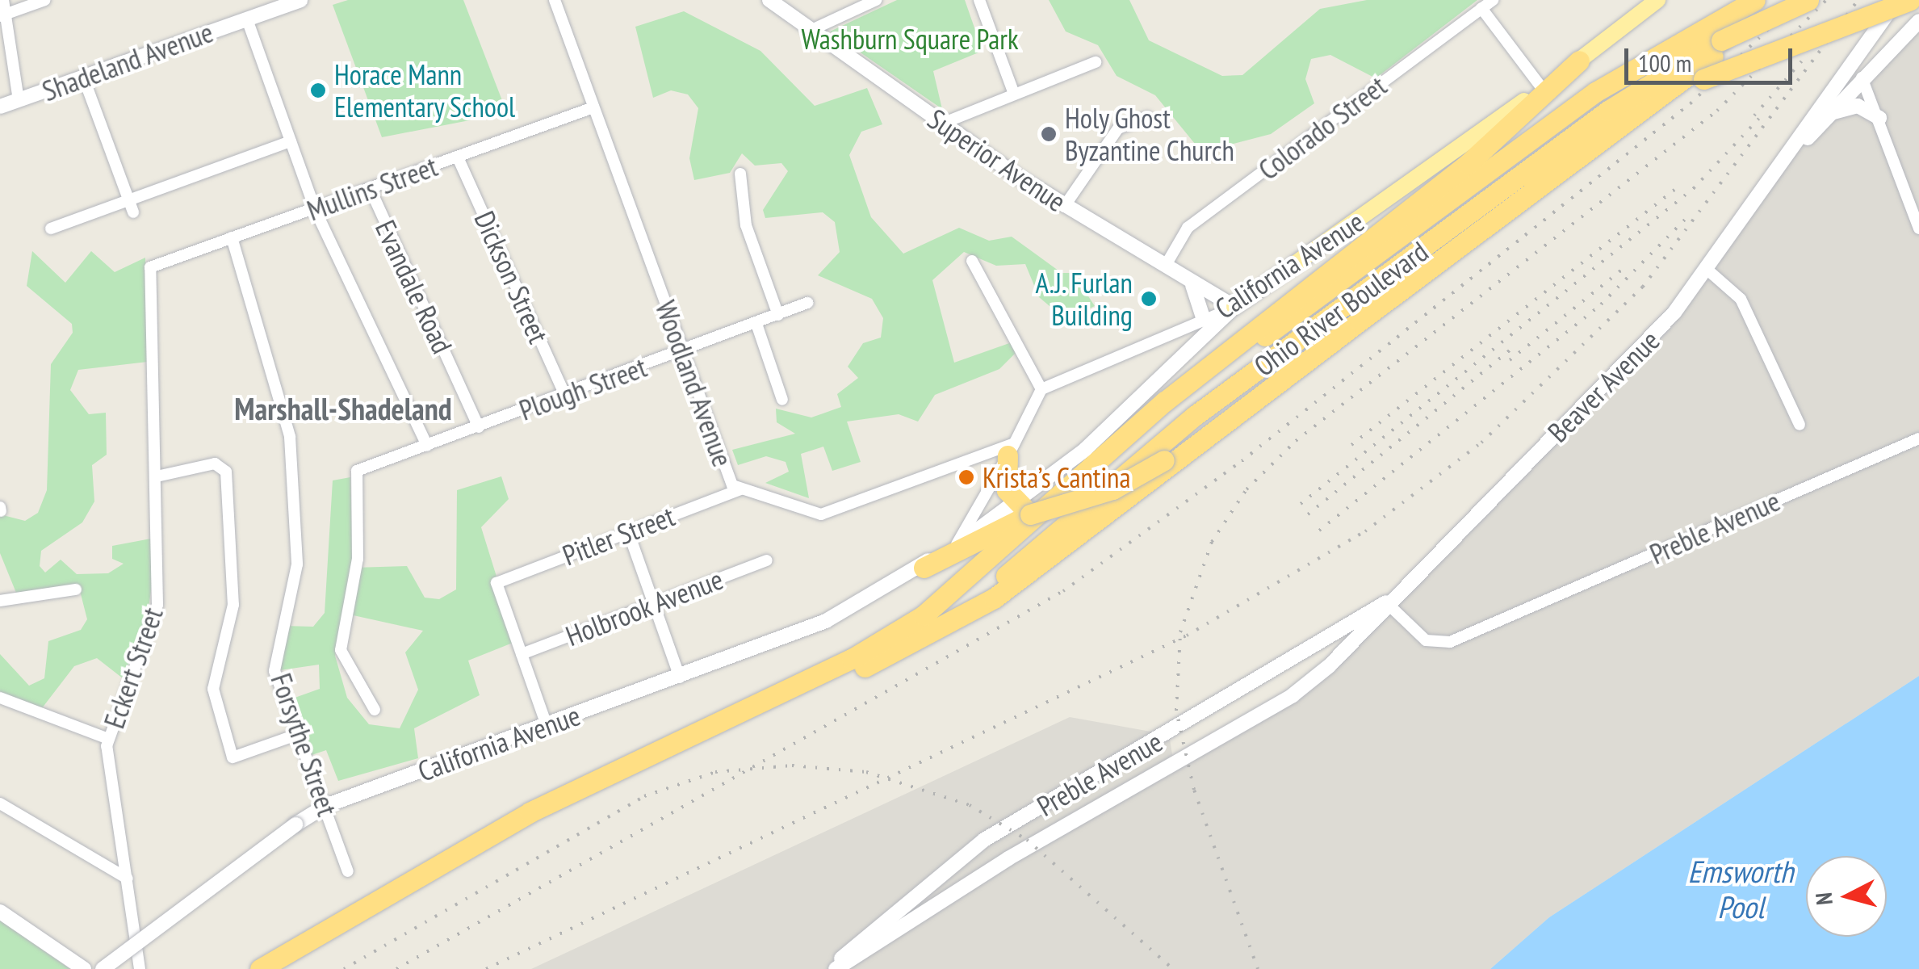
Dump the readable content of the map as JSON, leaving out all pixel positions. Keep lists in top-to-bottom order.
{
  "streets": {
    "highway": ["Ohio River Boulevard"],
    "main road": ["California Avenue"],
    "street": [
      "Shadeland Avenue",
      "Colorado Street",
      "Superior Avenue",
      "Mullins Street",
      "Dickson Street",
      "Evandale Road",
      "Woodland Avenue",
      "Beaver Avenue",
      "Plough Street",
      "Preble Avenue",
      "Pitler Street",
      "Holbrook Avenue",
      "Eckert Street",
      "Forsythe Street"
    ]
  },
  "crossings": [
    ["Colorado Street", "Superior Avenue"],
    ["Superior Avenue", "California Avenue"],
    ["Mullins Street", "Dickson Street"],
    ["Mullins Street", "Evandale Road"],
    ["Mullins Street", "Woodland Avenue"],
    ["Mullins Street", "Eckert Street"],
    ["Mullins Street", "Forsythe Street"],
    ["California Avenue", "Forsythe Street"],
    ["Dickson Street", "Plough Street"],
    ["Evandale Road", "Plough Street"],
    ["Woodland Avenue", "Plough Street"],
    ["Woodland Avenue", "Pitler Street"],
    ["Beaver Avenue", "Preble Avenue"],
    ["Pitler Street", "Holbrook Avenue"]
  ],
  "districts": ["Marshall-Shadeland"],
  "water": ["Emsworth Pool"],
  "parks": ["Washburn Square Park"],
  "places": [
    "Horace Mann Elementary School",
    "Holy Ghost Byzantine Church",
    "A.J. Furlan Building",
    "Krista’s Cantina"
  ],
  "scale_bar": "100 m",
  "north": "left"
}
